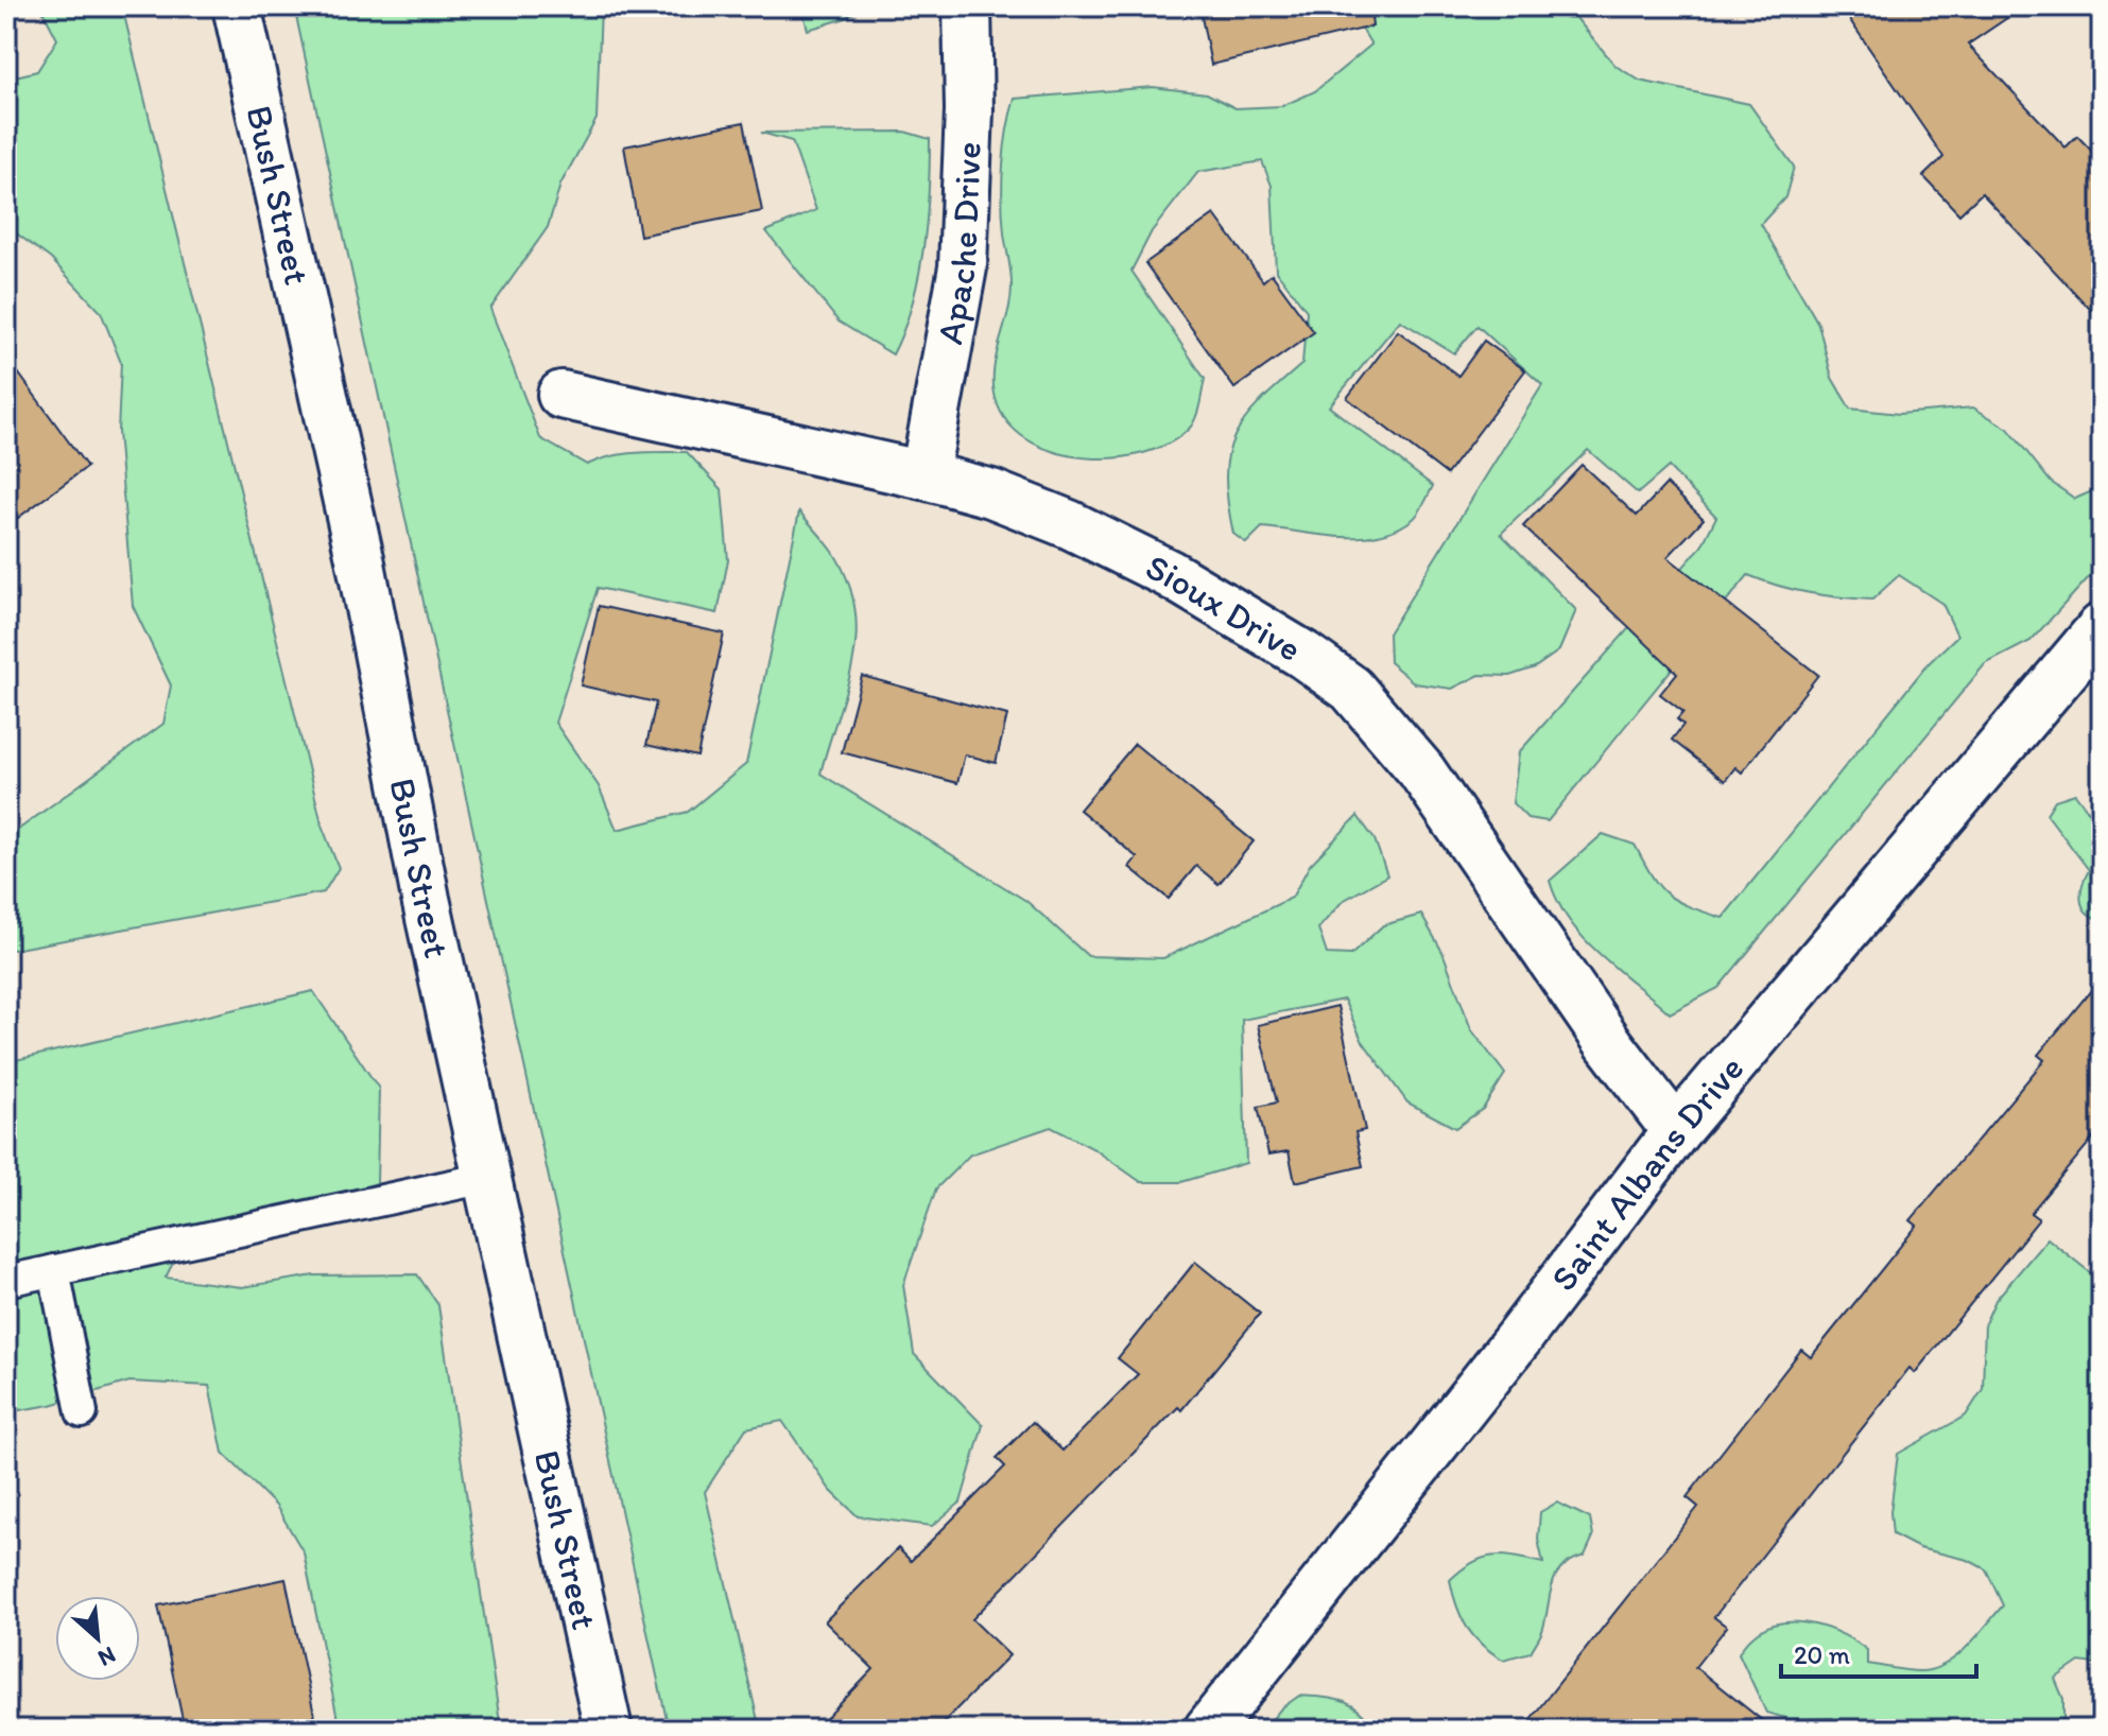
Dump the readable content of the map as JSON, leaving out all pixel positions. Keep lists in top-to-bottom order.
{
  "streets": {
    "street": [
      "Bush Street",
      "Apache Drive",
      "Sioux Drive",
      "Saint Albans Drive"
    ]
  },
  "crossings": [
    ["Apache Drive", "Sioux Drive"],
    ["Sioux Drive", "Saint Albans Drive"]
  ],
  "scale_bar": "20 m",
  "north": "bottom right"
}
